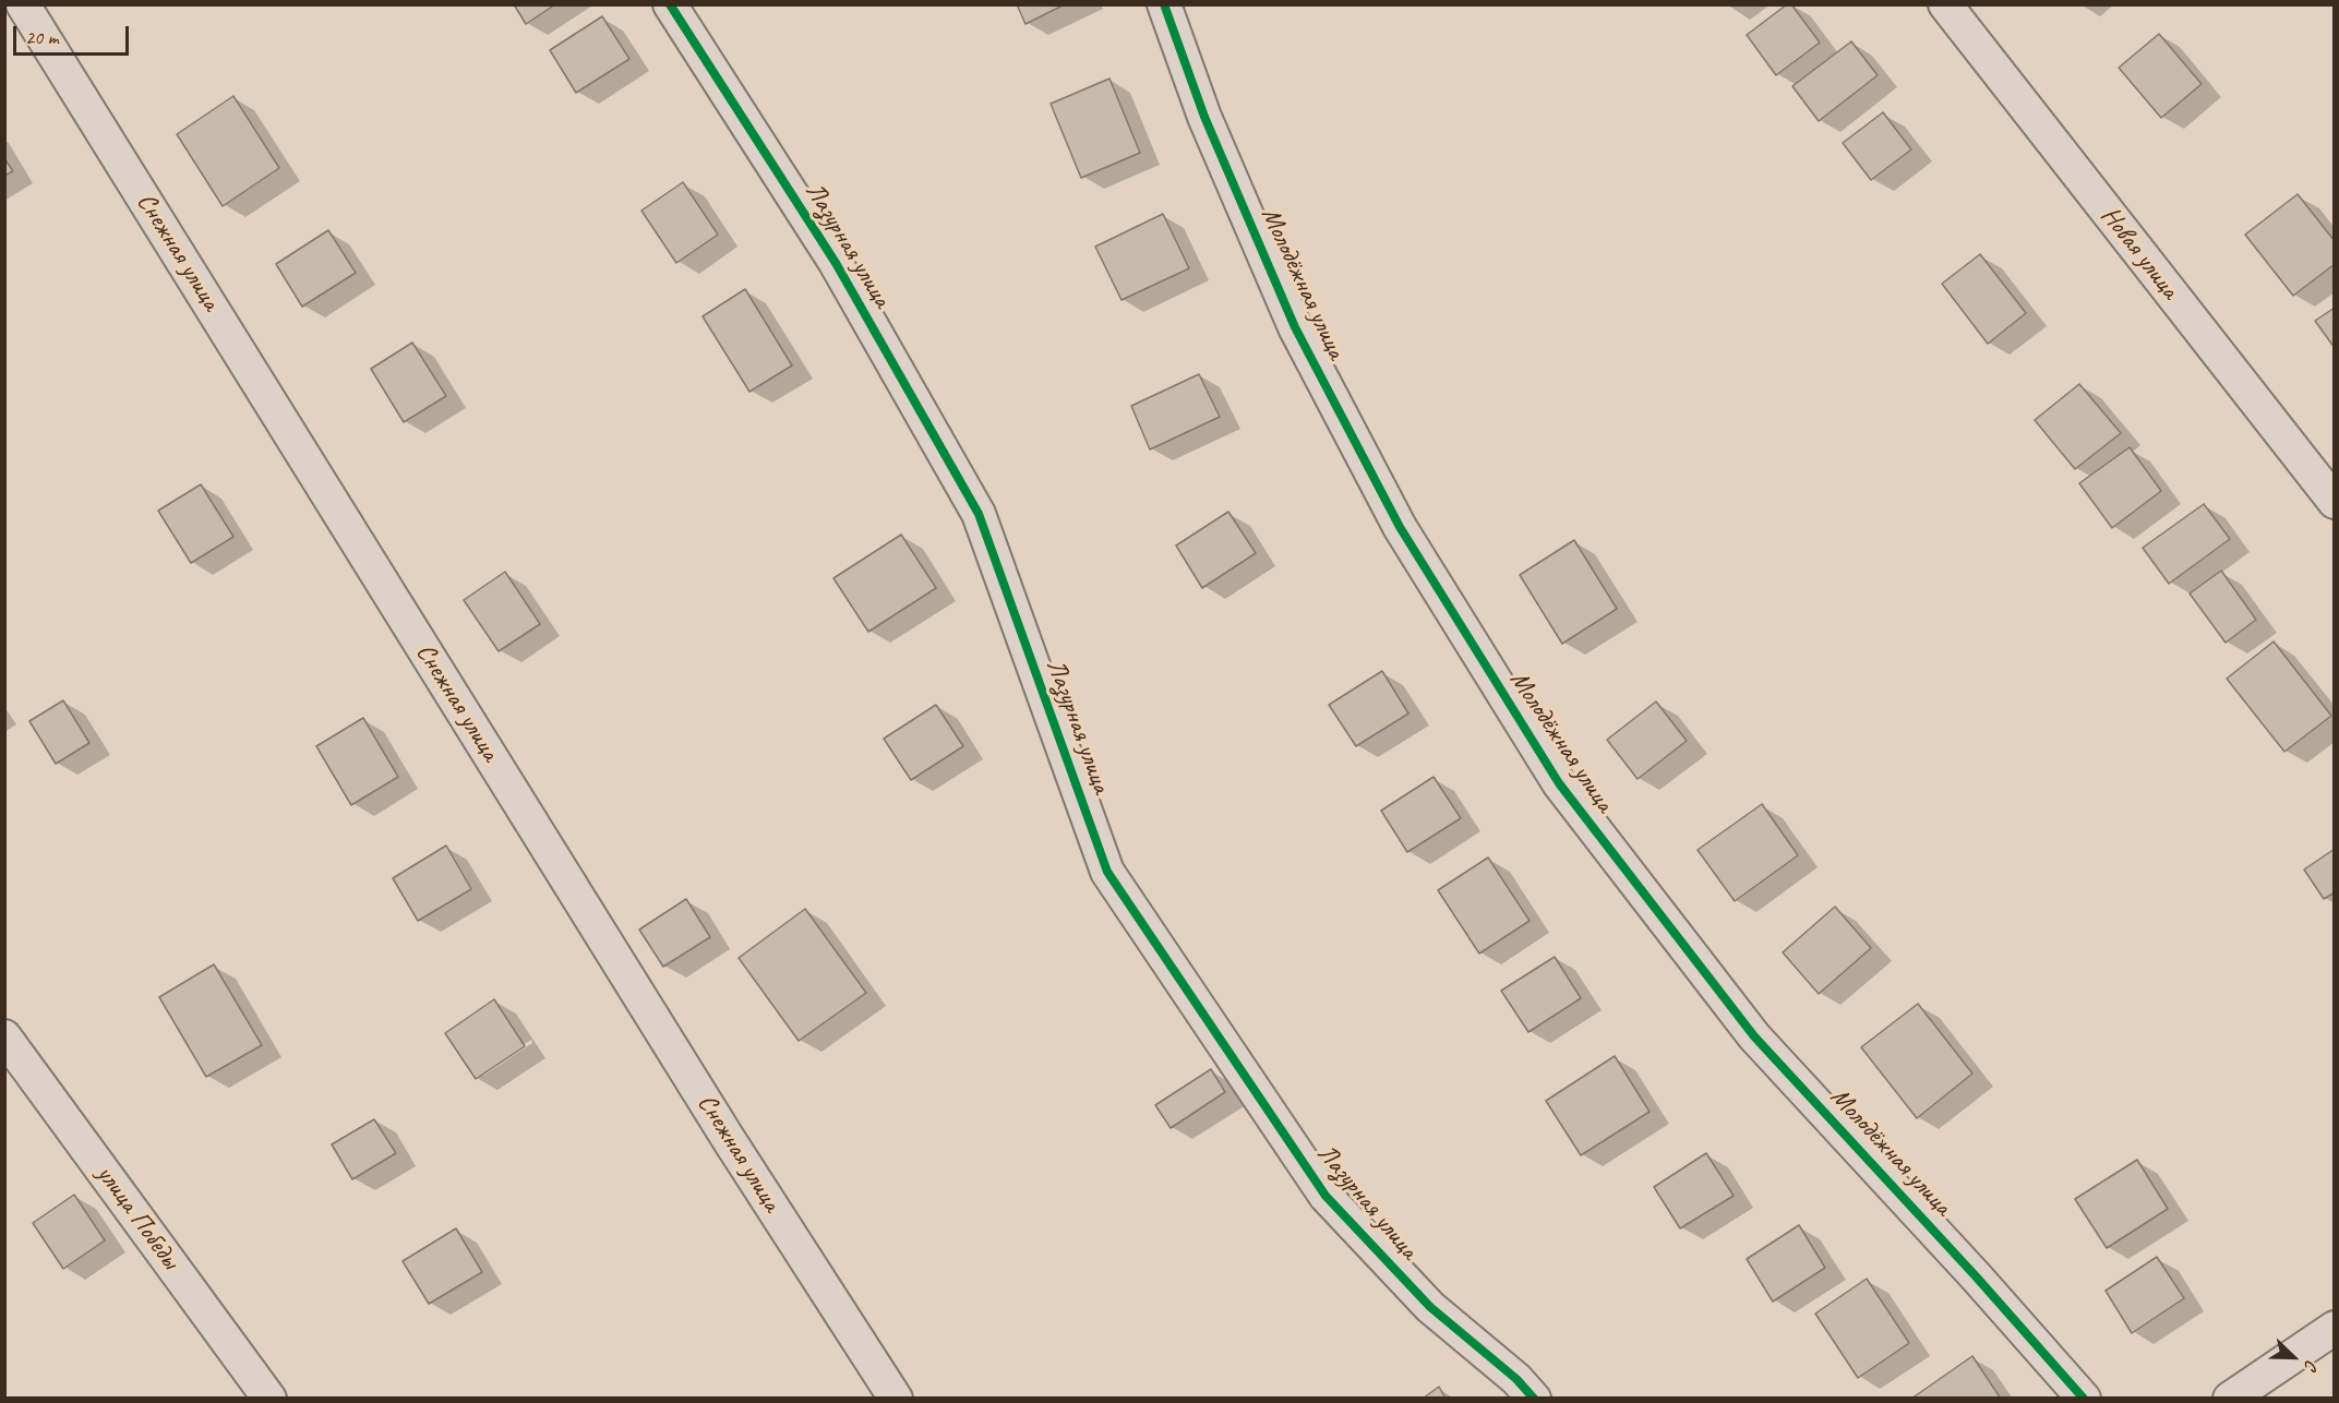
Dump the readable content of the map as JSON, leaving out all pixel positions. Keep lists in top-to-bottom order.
{
  "streets": {
    "street": [
      "Лазурная улица",
      "Снежная улица",
      "Новая улица",
      "Молодёжная улица",
      "улица Победы"
    ]
  },
  "scale_bar": "20 m",
  "north": "bottom right"
}
